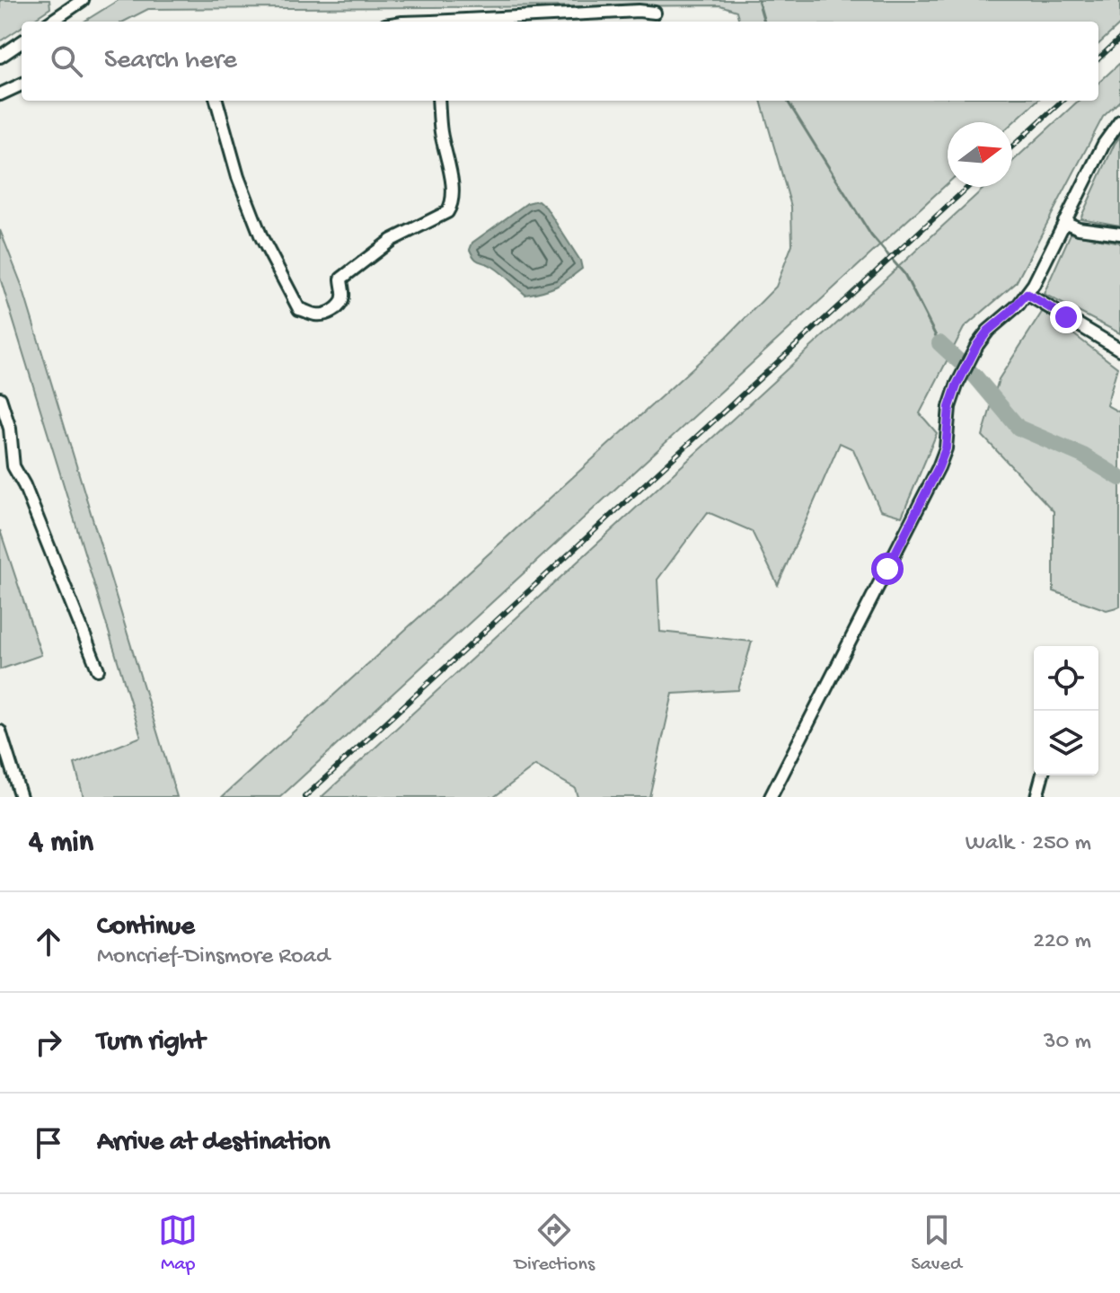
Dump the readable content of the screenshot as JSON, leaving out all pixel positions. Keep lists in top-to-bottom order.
{
  "north": "right",
  "page": {
    "search": "Search here",
    "heading": ["4 min", "Walk · 250 m"],
    "list": [
      ["Continue", "Moncrief-Dinsmore Road", "220 m"],
      ["Turn right", "30 m"],
      "Arrive at destination"
    ],
    "nav": ["Map", "Directions", "Saved"]
  }
}
